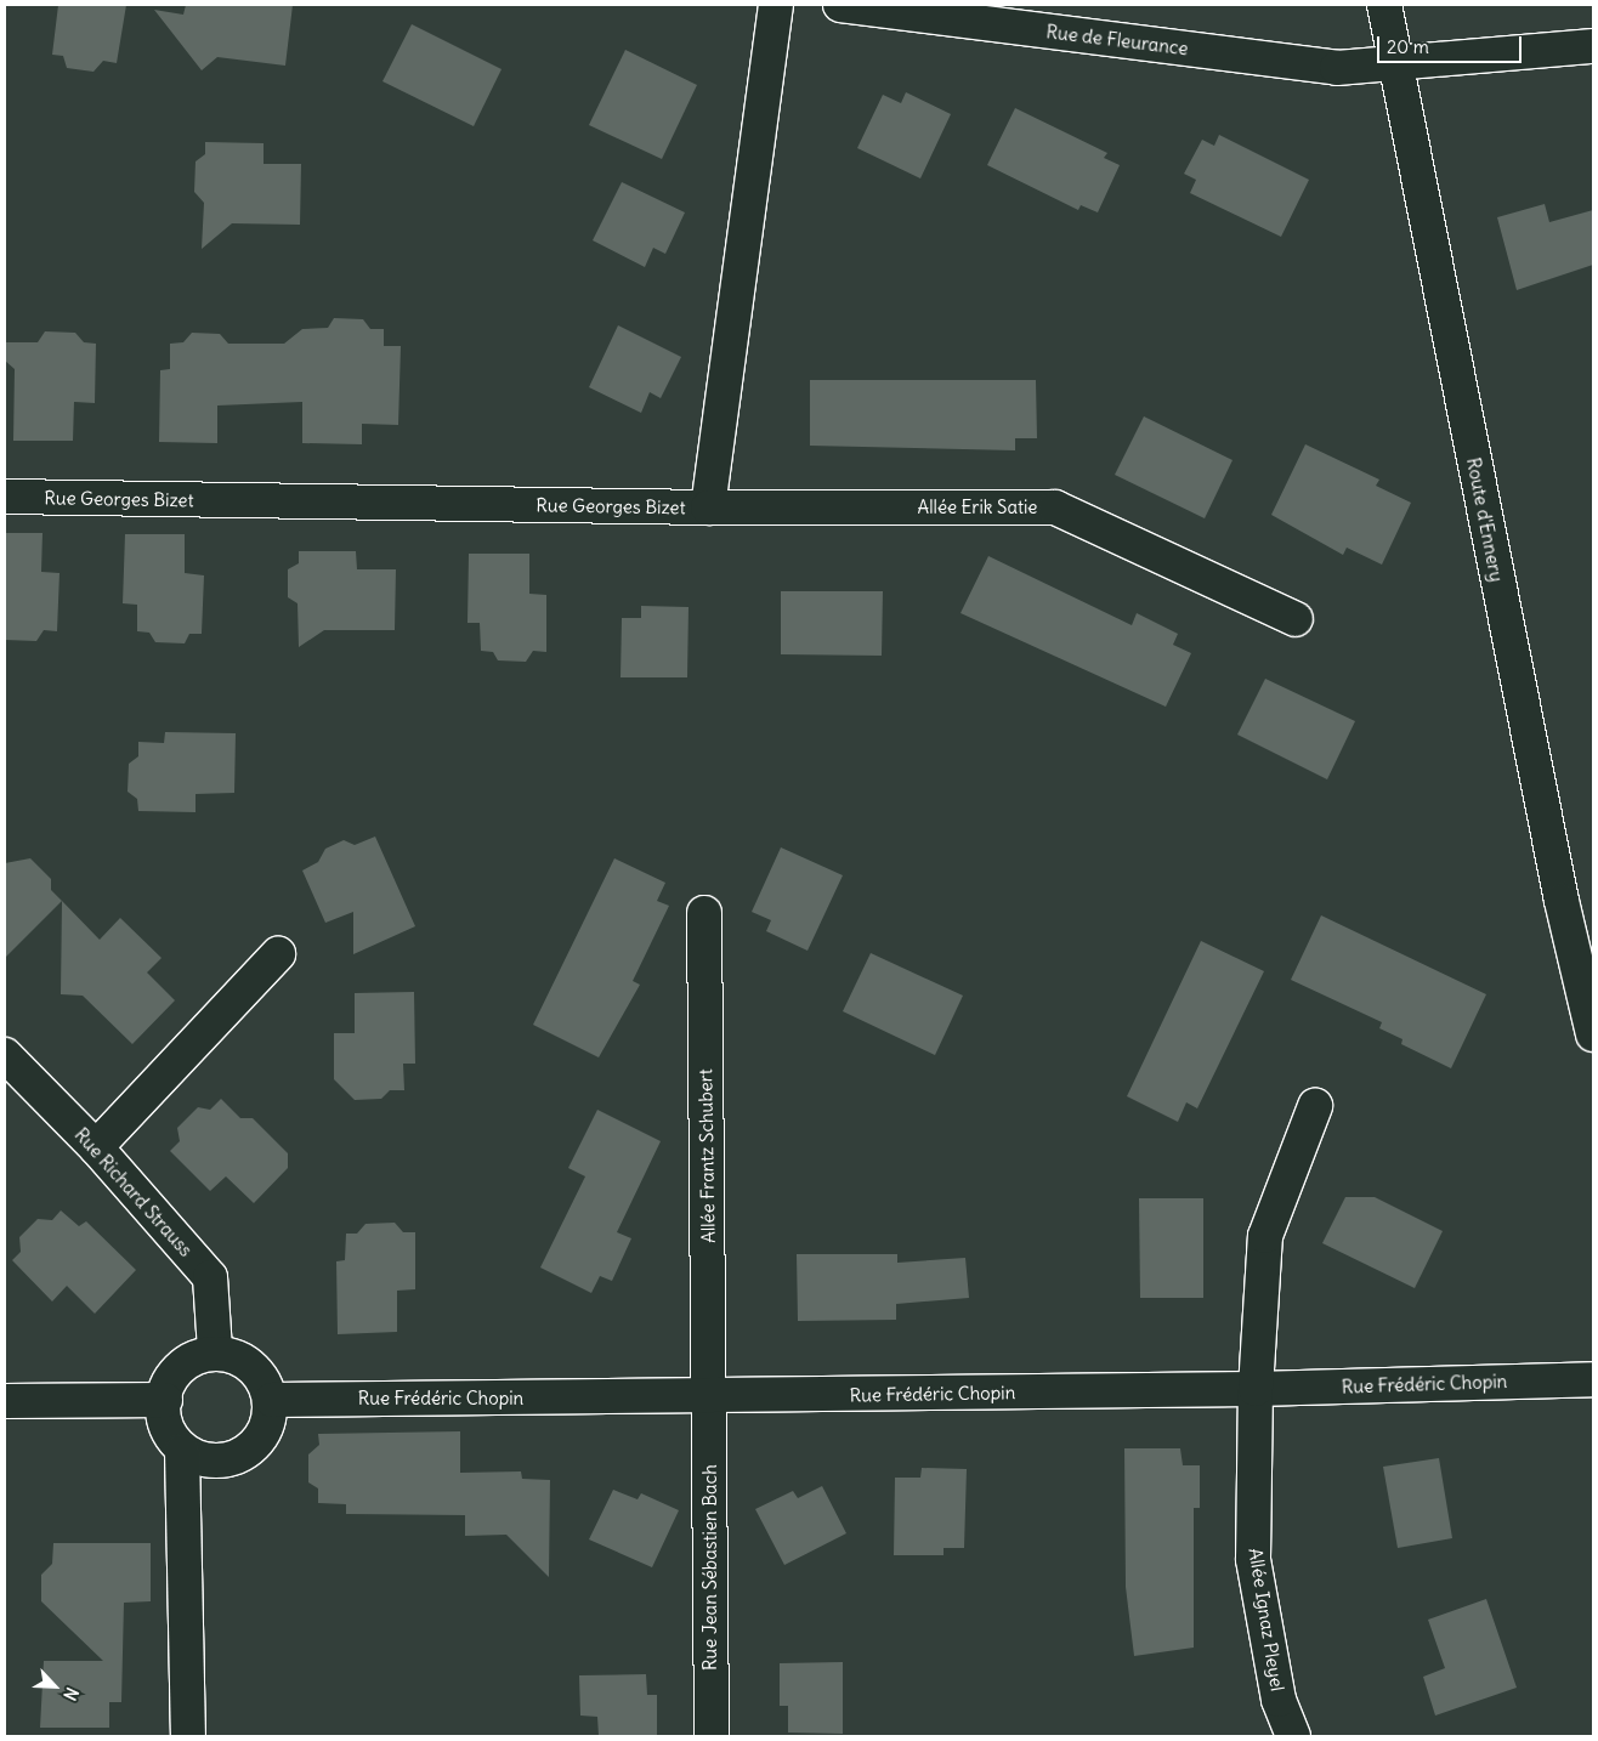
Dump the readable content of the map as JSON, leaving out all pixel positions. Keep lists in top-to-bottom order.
{
  "streets": {
    "street": [
      "Rue de Fleurance",
      "Rue Georges Bizet",
      "Allée Erik Satie",
      "Route d'Ennery",
      "Allée Frantz Schubert",
      "Rue Richard Strauss",
      "Rue Frédéric Chopin",
      "Rue Jean Sébastien Bach",
      "Allée Ignaz Pleyel"
    ]
  },
  "crossings": [
    ["Rue de Fleurance", "Route d'Ennery"],
    ["Rue Georges Bizet", "Allée Erik Satie"],
    ["Allée Frantz Schubert", "Rue Frédéric Chopin"],
    ["Allée Frantz Schubert", "Rue Jean Sébastien Bach"],
    ["Rue Richard Strauss", "Rue Frédéric Chopin"],
    ["Rue Frédéric Chopin", "Rue Jean Sébastien Bach"],
    ["Rue Frédéric Chopin", "Allée Ignaz Pleyel"]
  ],
  "scale_bar": "20 m",
  "north": "bottom right"
}
